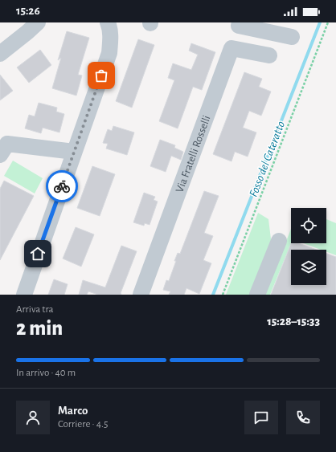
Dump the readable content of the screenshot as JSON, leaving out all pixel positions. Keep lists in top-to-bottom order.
{
  "streets": {
    "street": ["Via Fratelli Rosselli"]
  },
  "water": ["Fosso del Cateratto"],
  "page": {
    "status": "15:26",
    "heading": ["2 min", "Arriva tra", "15:28–15:33"],
    "panel": ["Marco", "Corriere · 4.5"],
    "bar": "In arrivo · 40 m"
  }
}
